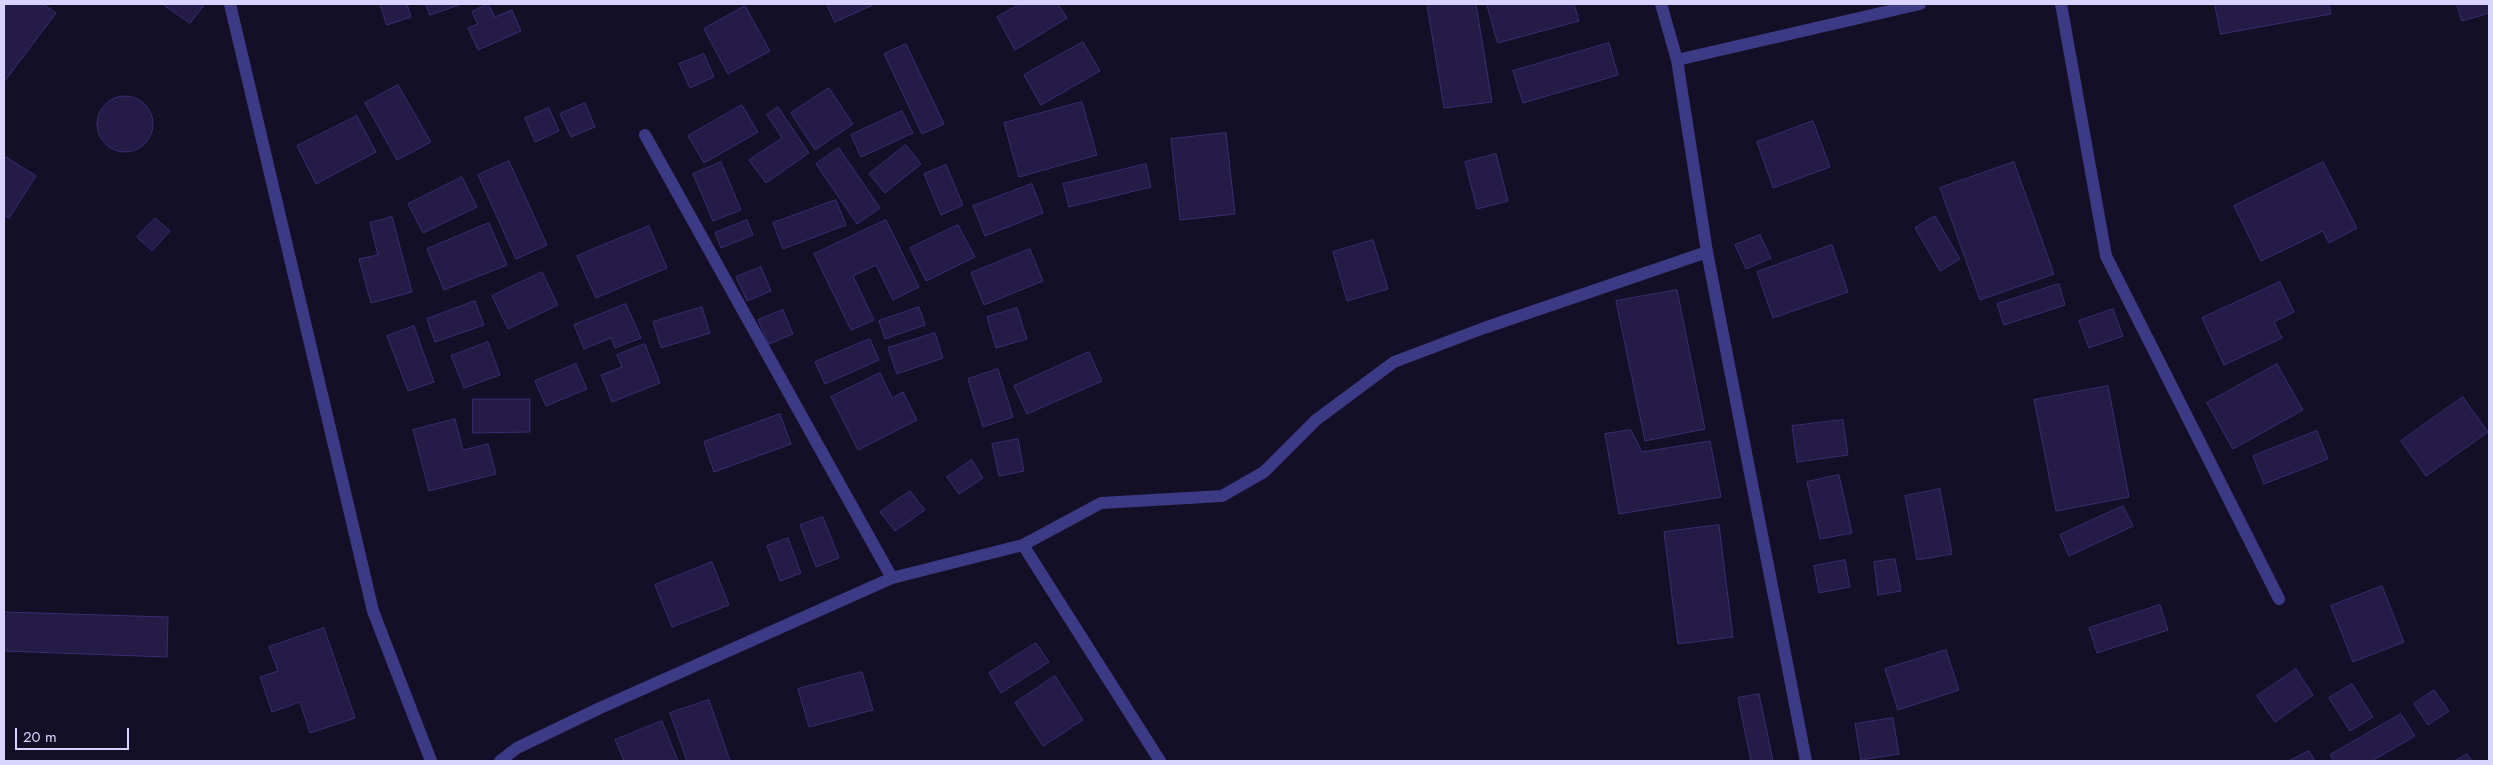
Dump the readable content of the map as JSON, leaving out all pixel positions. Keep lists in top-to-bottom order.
{
  "scale_bar": "20 m"
}
